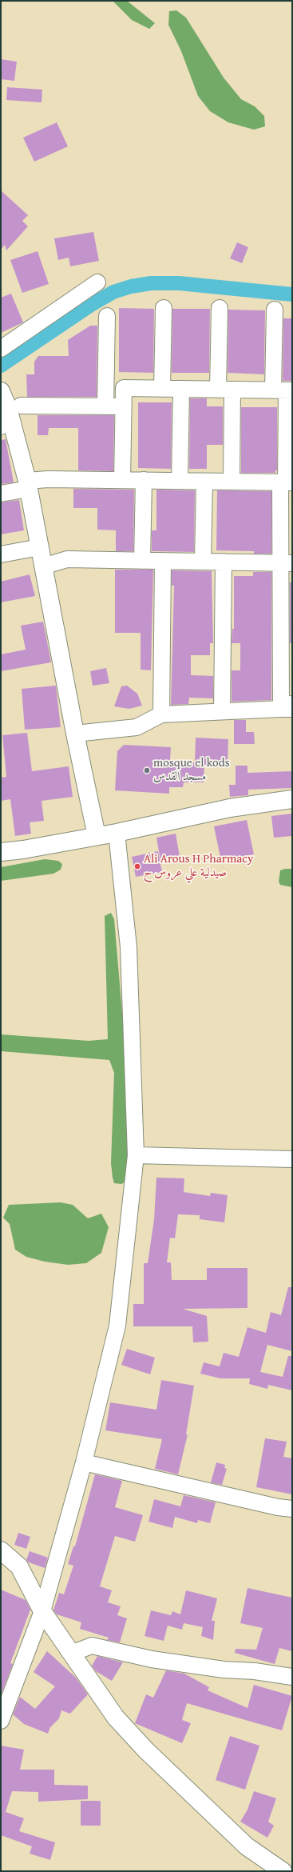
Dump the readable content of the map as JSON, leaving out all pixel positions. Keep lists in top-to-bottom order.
{
  "places": ["mosque el kods مسجد القدس", "Ali Arous H Pharmacy صيدلية علي عروس ح"]
}
